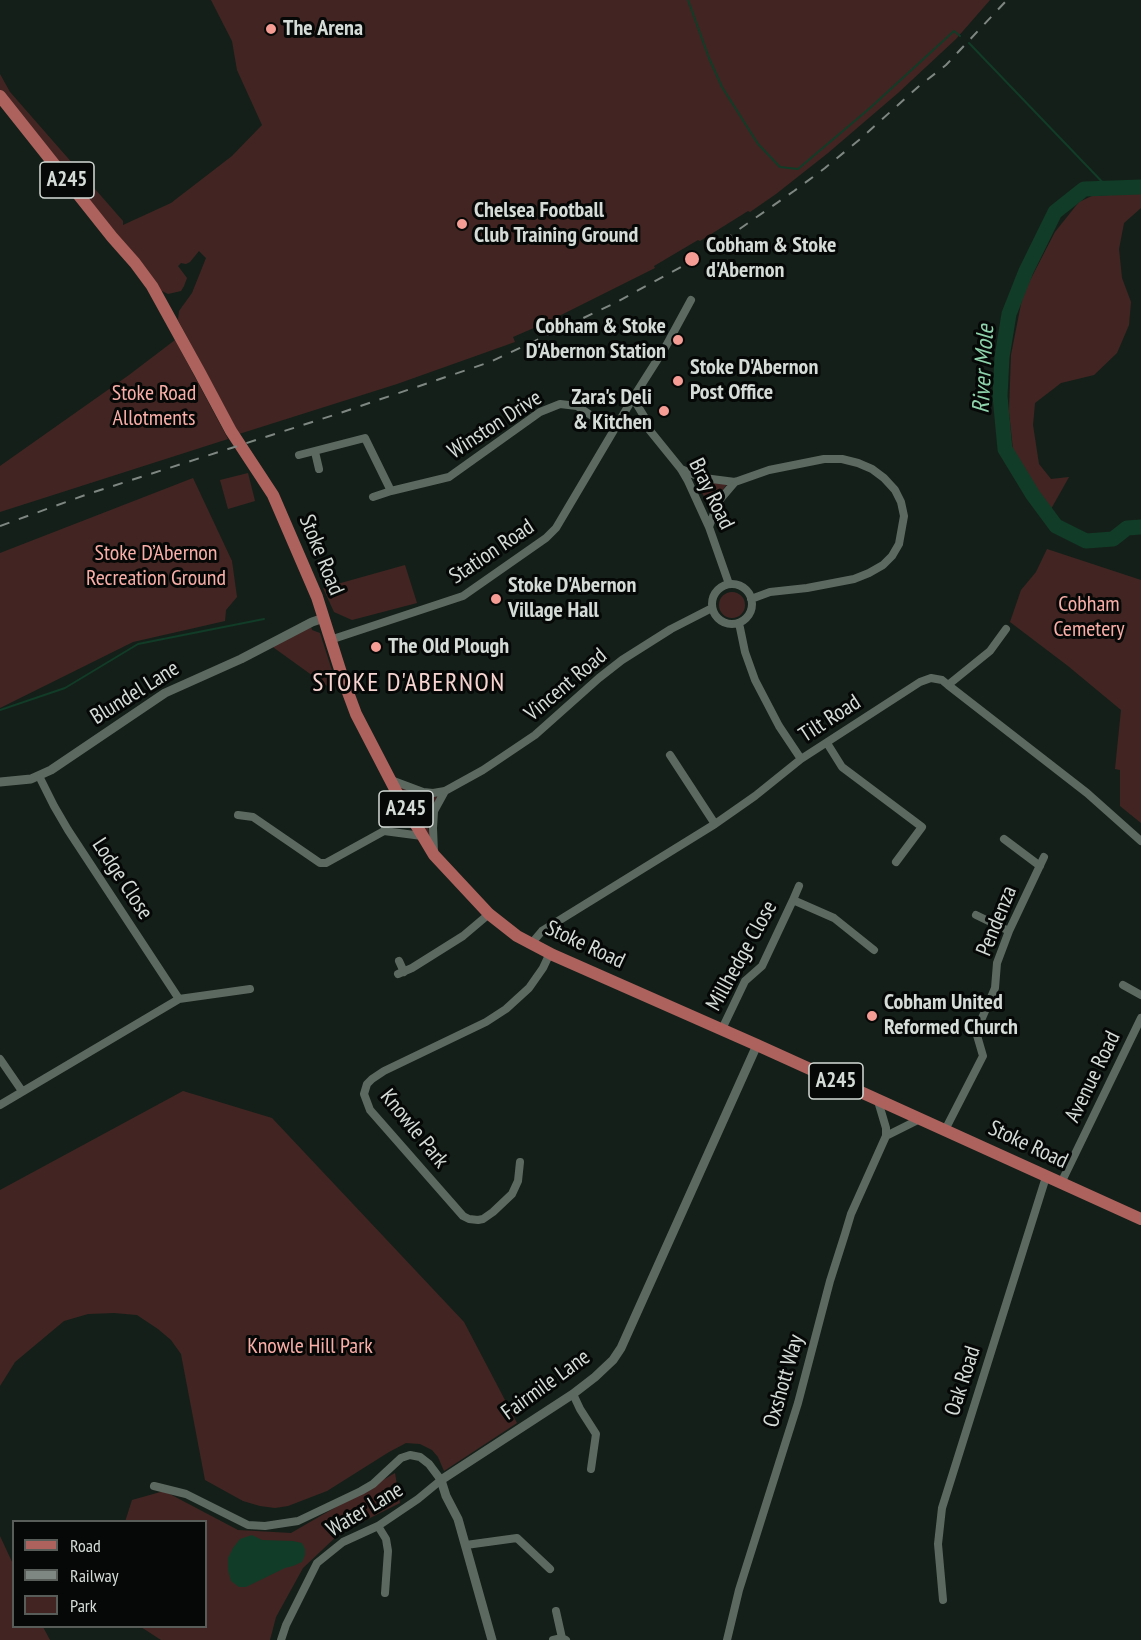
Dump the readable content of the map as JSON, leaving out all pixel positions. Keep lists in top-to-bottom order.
{
  "streets": {
    "main road": ["A245", "Stoke Road"],
    "street": [
      "Winston Drive",
      "Bray Road",
      "Station Road",
      "Vincent Road",
      "Blundel Lane",
      "Tilt Road",
      "Lodge Close",
      "Pendenza",
      "Millhedge Close",
      "Avenue Road",
      "Knowle Park",
      "Oxshott Way",
      "Oak Road",
      "Fairmile Lane",
      "Water Lane"
    ]
  },
  "crossings": [
    ["Winston Drive", "Station Road"],
    ["Bray Road", "Station Road"],
    ["Bray Road", "Vincent Road"],
    ["Station Road", "Stoke Road"],
    ["Stoke Road", "Blundel Lane"],
    ["Stoke Road", "Tilt Road"],
    ["Stoke Road", "Pendenza"],
    ["Stoke Road", "Millhedge Close"],
    ["Stoke Road", "Avenue Road"],
    ["Stoke Road", "Knowle Park"],
    ["Stoke Road", "Oak Road"],
    ["Stoke Road", "Fairmile Lane"],
    ["Blundel Lane", "Lodge Close"],
    ["Fairmile Lane", "Water Lane"]
  ],
  "districts": ["STOKE D'ABERNON"],
  "water": ["River Mole"],
  "parks": [
    "Stoke Road Allotments",
    "Stoke D’Abernon Recreation Ground",
    "Cobham Cemetery",
    "Knowle Hill Park"
  ],
  "places": [
    "The Arena",
    "Chelsea Football Club Training Ground",
    "Cobham & Stoke d'Abernon",
    "Cobham & Stoke D'Abernon Station",
    "Stoke D'Abernon Post Office",
    "Zara's Deli & Kitchen",
    "Stoke D'Abernon Village Hall",
    "The Old Plough",
    "Cobham United Reformed Church"
  ],
  "legend": ["Road", "Railway", "Park"]
}
